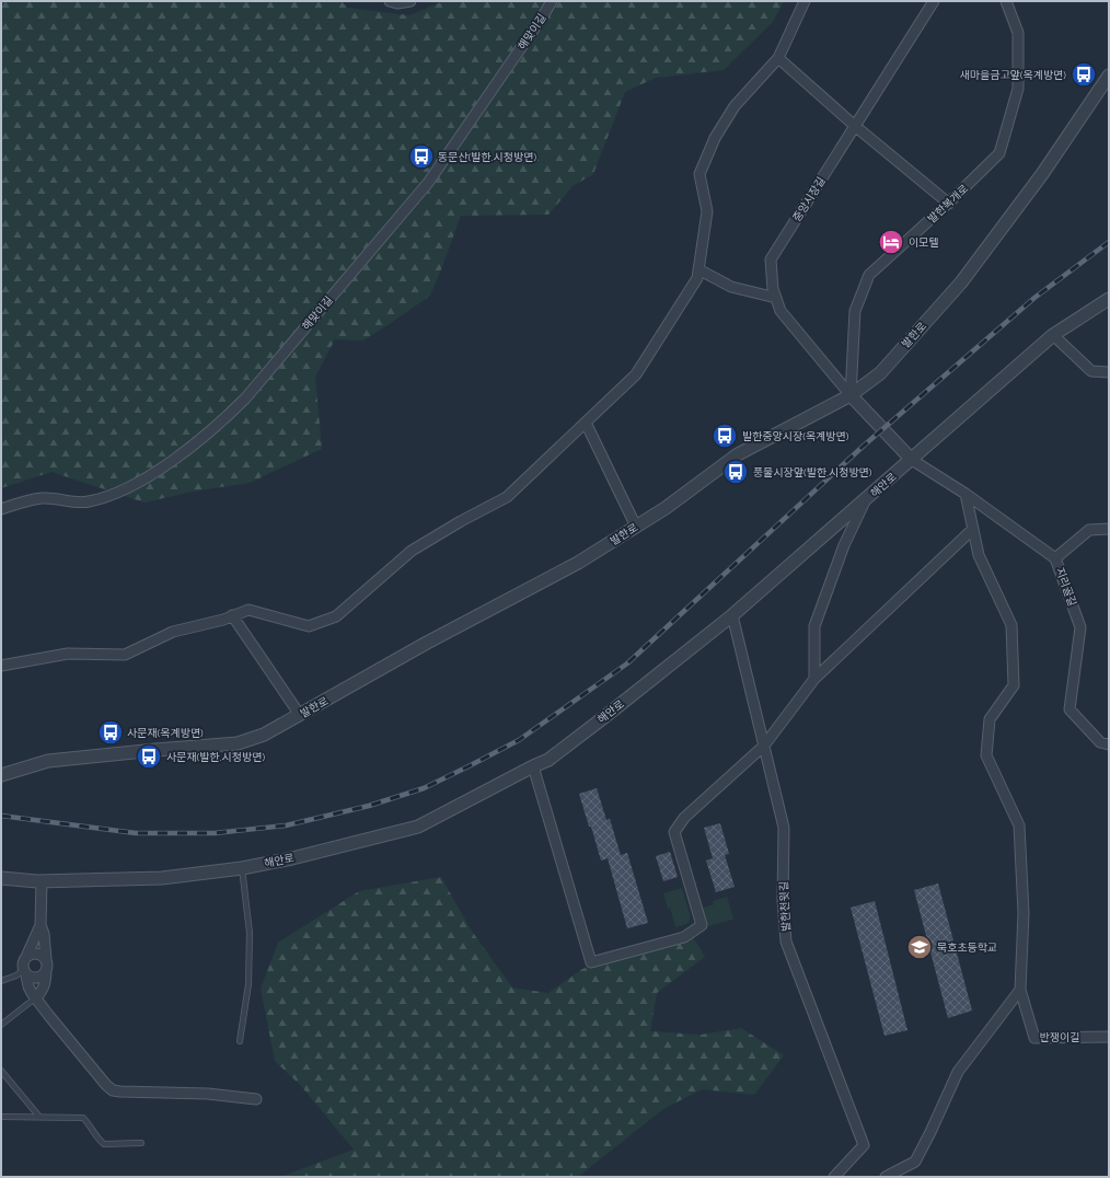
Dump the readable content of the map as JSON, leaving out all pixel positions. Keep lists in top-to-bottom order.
{
  "streets": {
    "street": [
      "해맞이길",
      "중앙시장길",
      "발한복개로",
      "발한로",
      "해안로",
      "지리골길",
      "발한천윗길",
      "반쟁이길"
    ]
  },
  "crossings": [
    ["중앙시장길", "발한복개로"],
    ["중앙시장길", "발한로"],
    ["발한복개로", "발한로"],
    ["해안로", "지리골길"],
    ["해안로", "발한천윗길"]
  ],
  "places": {
    "bus stop": [
      "새마을금고앞(옥계방면)",
      "동문산(발한.시청방면)",
      "발한중앙시장(옥계방면)",
      "풍물시장앞(발한.시청방면)",
      "사문재(옥계방면)",
      "사문재(발한.시청방면)"
    ],
    "hotel": ["이모텔"],
    "school or university": ["묵호초등학교"]
  }
}
